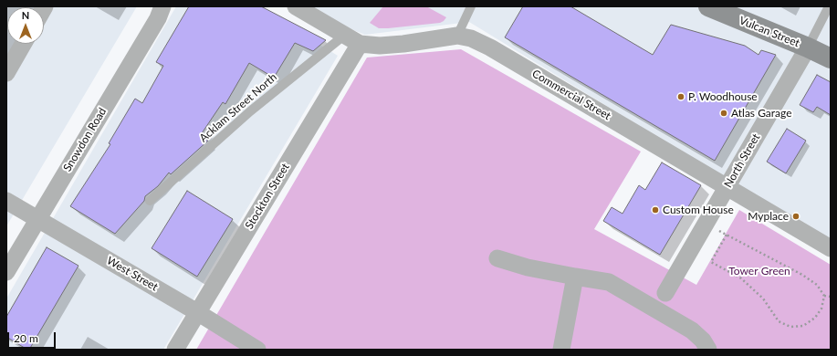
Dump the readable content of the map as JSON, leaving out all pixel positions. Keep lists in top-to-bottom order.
{
  "streets": {
    "street": [
      "Vulcan Street",
      "Commercial Street",
      "Snowdon Road",
      "North Street",
      "Stockton Street",
      "West Street"
    ],
    "lane": ["Acklam Street North"]
  },
  "crossings": [
    ["Vulcan Street", "North Street"],
    ["Commercial Street", "Acklam Street North"],
    ["Commercial Street", "North Street"],
    ["Commercial Street", "Stockton Street"],
    ["Snowdon Road", "West Street"],
    ["Stockton Street", "West Street"]
  ],
  "parks": ["Tower Green"],
  "places": [
    "P. Woodhouse",
    "Atlas Garage",
    "Custom House",
    "Myplace"
  ],
  "scale_bar": "20 m",
  "north": "top"
}
